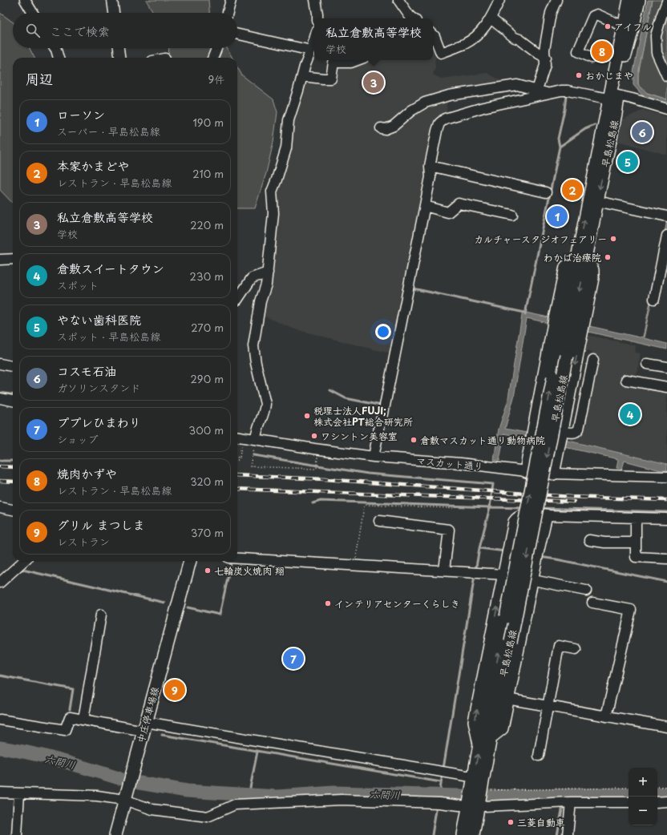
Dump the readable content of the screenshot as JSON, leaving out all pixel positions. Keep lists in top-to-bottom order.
{
  "streets": {
    "main road": ["早島松島線", "中庄停車場線"],
    "street": ["マスカット通り"]
  },
  "water": ["六間川"],
  "places": [
    "アイフル",
    "おかじまや",
    "カルチャースタジオフェアリー",
    "わかば治療院",
    "税理士法人FUJI; 株式会社PT総合研究所",
    "ワシントン美容室",
    "倉敷マスカット通り動物病院",
    "七輪炭火焼肉 翔",
    "インテリアセンターくらしき",
    "三菱自動車"
  ],
  "page": {
    "search": "ここで検索",
    "popup": ["私立倉敷高等学校", "学校"],
    "pins": [
      "8",
      "3",
      "6",
      "5",
      "2",
      "1",
      "4",
      "7",
      "9"
    ],
    "heading": ["周辺", "9件"],
    "list": [
      {
        "mark": "1",
        "name": "ローソン",
        "note": "スーパー · 早島松島線",
        "value": "190 m"
      },
      {
        "mark": "2",
        "name": "本家かまどや",
        "note": "レストラン · 早島松島線",
        "value": "210 m"
      },
      {
        "mark": "3",
        "name": "私立倉敷高等学校",
        "note": "学校",
        "value": "220 m"
      },
      {
        "mark": "4",
        "name": "倉敷スイートタウン",
        "note": "スポット",
        "value": "230 m"
      },
      {
        "mark": "5",
        "name": "やない歯科医院",
        "note": "スポット · 早島松島線",
        "value": "270 m"
      },
      {
        "mark": "6",
        "name": "コスモ石油",
        "note": "ガソリンスタンド",
        "value": "290 m"
      },
      {
        "mark": "7",
        "name": "ププレひまわり",
        "note": "ショップ",
        "value": "300 m"
      },
      {
        "mark": "8",
        "name": "焼肉かずや",
        "note": "レストラン · 早島松島線",
        "value": "320 m"
      },
      {
        "mark": "9",
        "name": "グリル まつしま",
        "note": "レストラン",
        "value": "370 m"
      }
    ],
    "map_buttons": ["+", "−"]
  }
}
